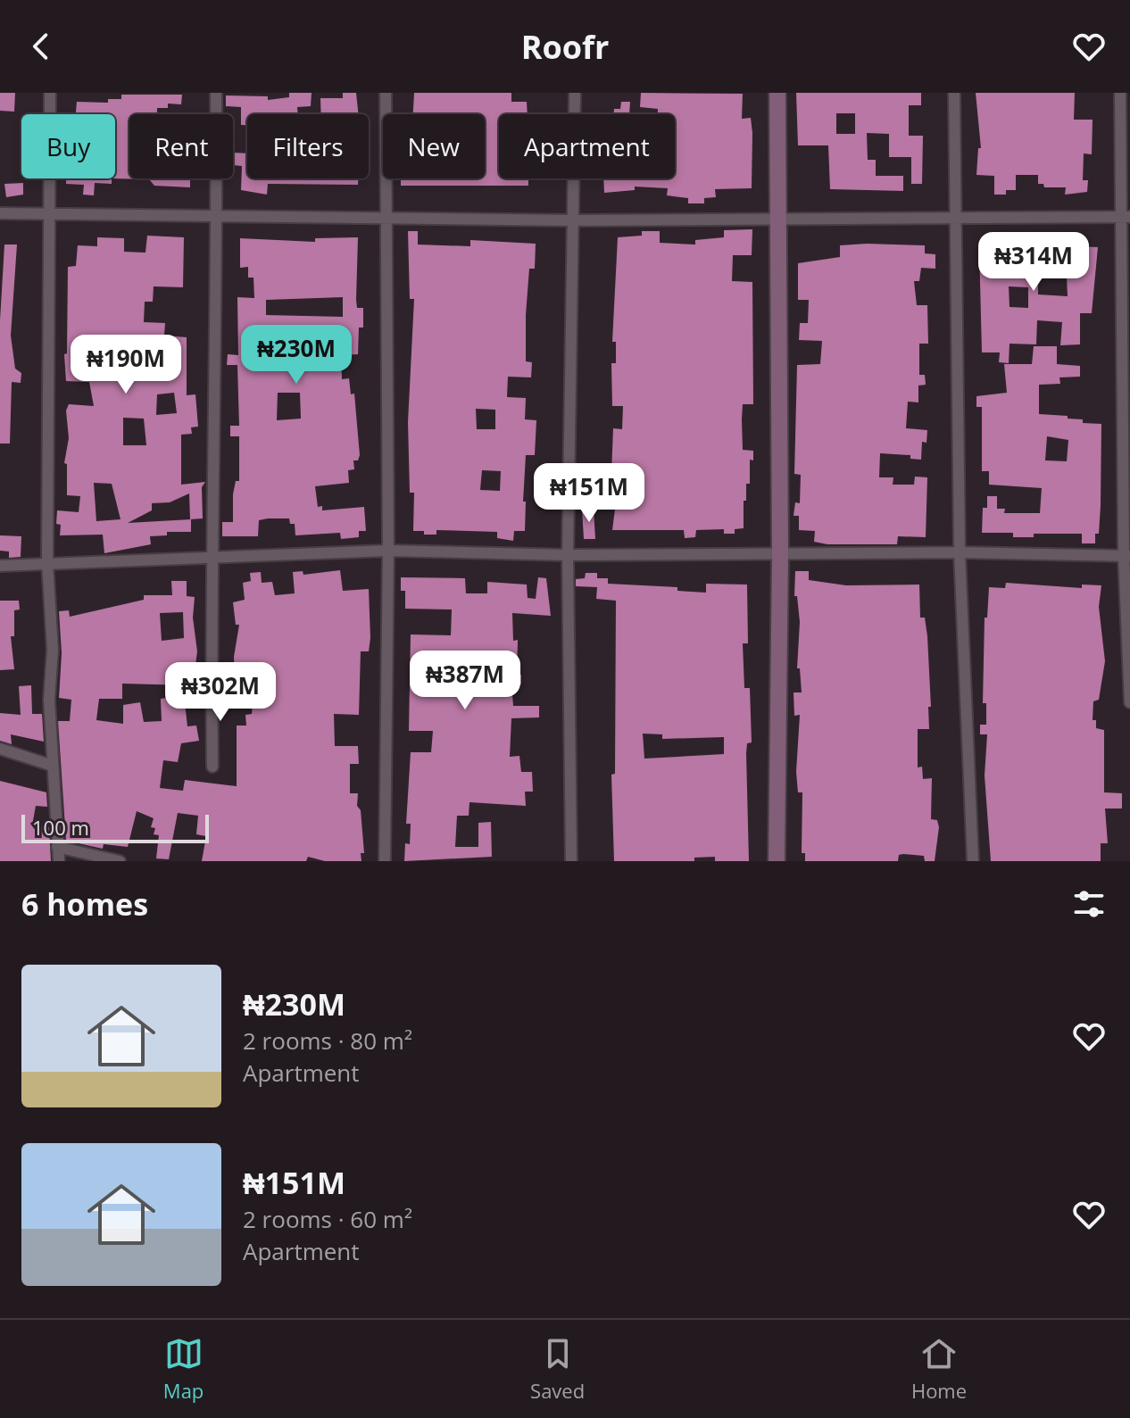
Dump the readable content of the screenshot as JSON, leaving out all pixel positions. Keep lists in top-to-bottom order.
{
  "scale_bar": "100 m",
  "page": {
    "header": "Roofr",
    "chip": [
      "Buy",
      "Rent",
      "Filters",
      "New",
      "Apartment"
    ],
    "price": [
      "₦314M",
      "₦230M",
      "₦190M",
      "₦151M",
      "₦387M",
      "₦302M"
    ],
    "scale": "100 m",
    "heading": "6 homes",
    "list": [
      {
        "name": "₦230M",
        "note": "2 rooms · 80 m² · Apartment"
      },
      {
        "name": "₦151M",
        "note": "2 rooms · 60 m² · Apartment"
      }
    ],
    "tabs": ["Map", "Saved", "Home"]
  }
}
